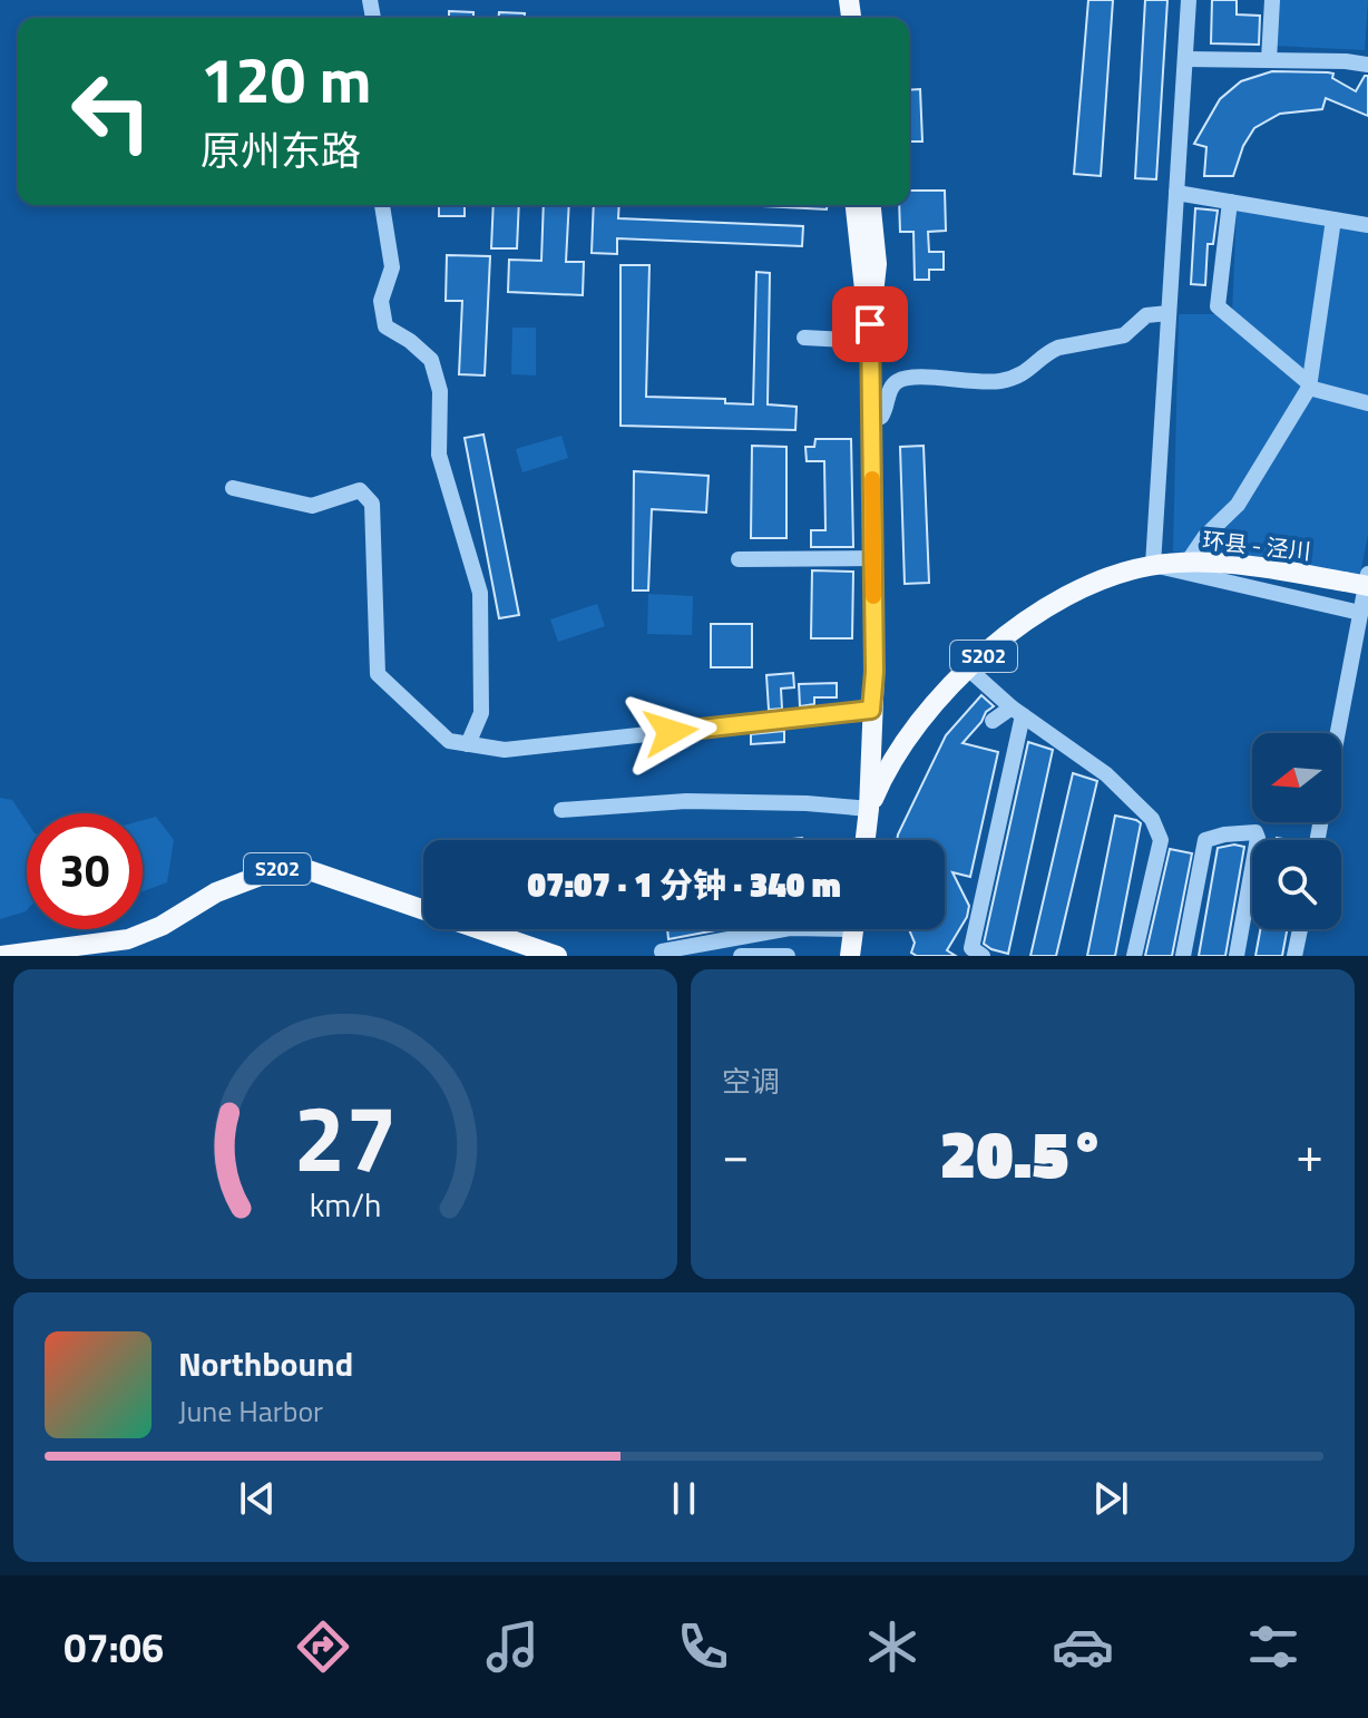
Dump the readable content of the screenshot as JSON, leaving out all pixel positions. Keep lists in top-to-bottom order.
{
  "streets": {
    "main road": ["环县 - 泾川", "S202"]
  },
  "crossings": [
    ["环县 - 泾川", "S202"]
  ],
  "north": "left",
  "page": {
    "turn": ["120 m", "原州东路"],
    "limit": "30",
    "trip": "07:07 · 1 分钟 · 340 m",
    "tile": "空调",
    "heat": ["−", "20.5°", "+"],
    "song": ["Northbound", "June Harbor"],
    "tabs": "07:06",
    "gauge": ["27", "km/h"]
  }
}
